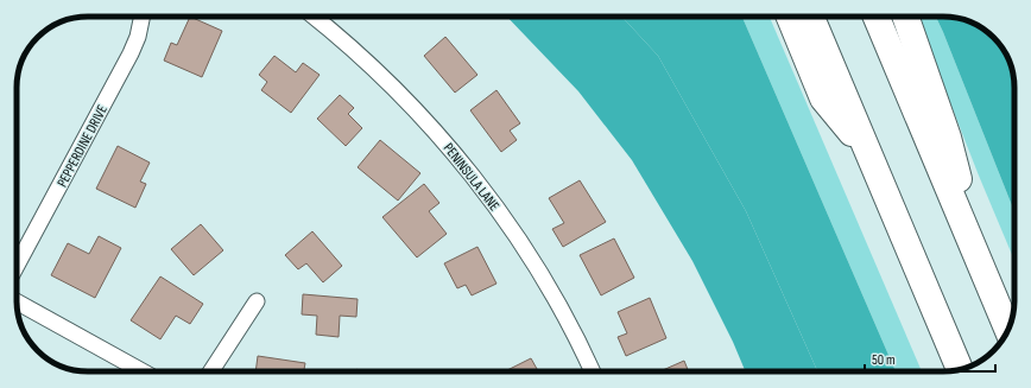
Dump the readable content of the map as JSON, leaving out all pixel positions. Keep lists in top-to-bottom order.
{
  "streets": {
    "street": ["PEPPERDINE DRIVE", "PENINSULA LANE"]
  },
  "scale_bar": "50 m"
}
